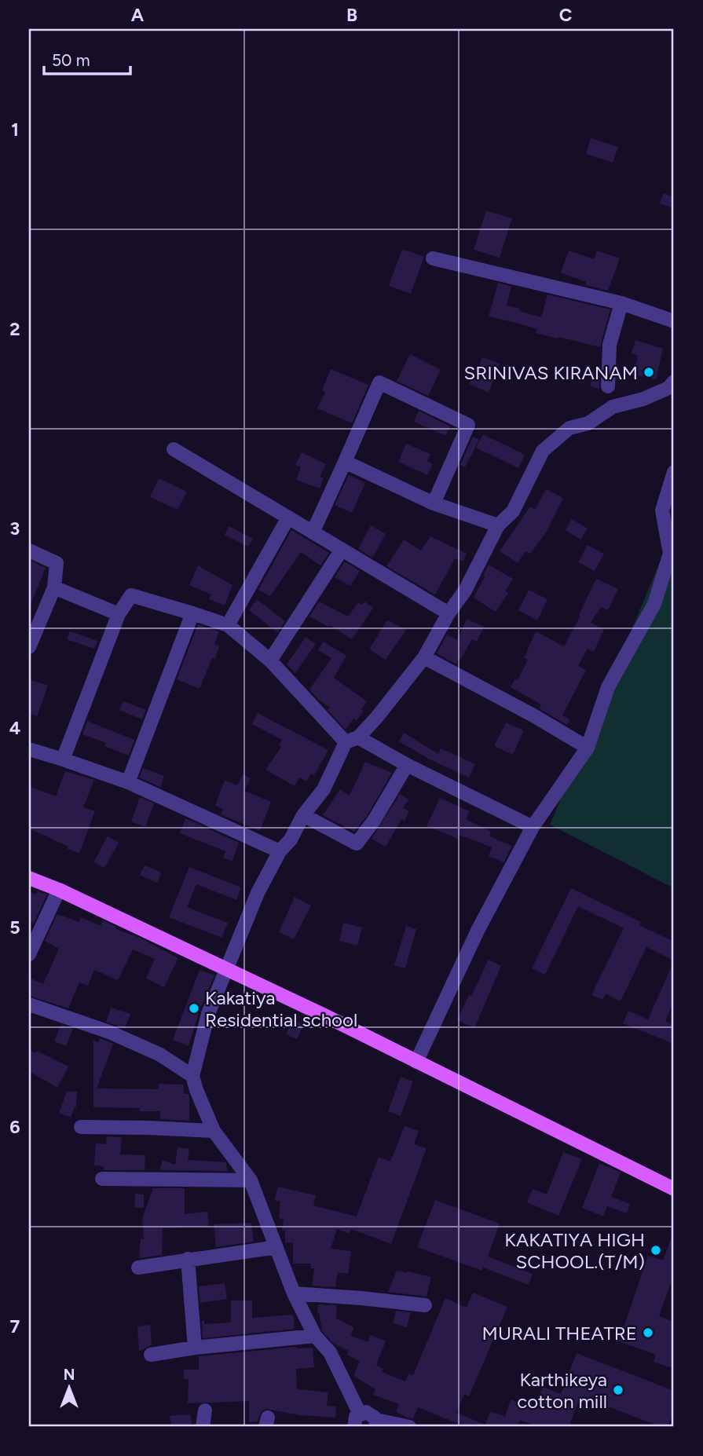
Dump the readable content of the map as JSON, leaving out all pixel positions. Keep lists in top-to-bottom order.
{
  "places": [
    "SRINIVAS KIRANAM",
    "Kakatiya Residential school",
    "KAKATIYA HIGH SCHOOL.(T/M)",
    "MURALI THEATRE",
    "Karthikeya cotton mill"
  ],
  "scale_bar": "50 m",
  "north": "top",
  "grid": {
    "columns": ["A", "B", "C"],
    "rows": [
      "1",
      "2",
      "3",
      "4",
      "5",
      "6",
      "7"
    ]
  }
}
